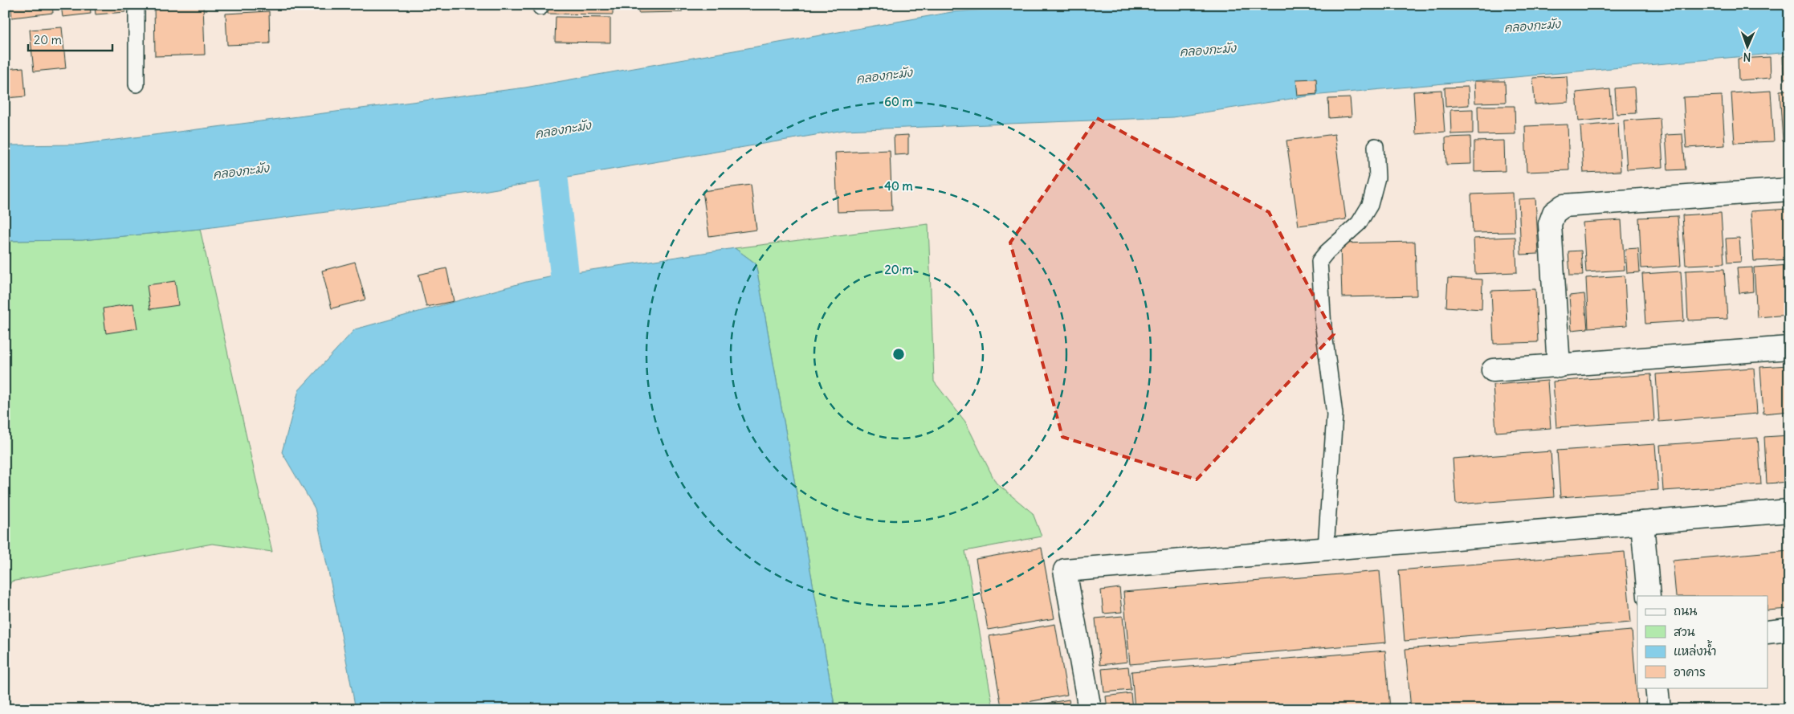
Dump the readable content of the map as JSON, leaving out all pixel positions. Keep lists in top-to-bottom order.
{
  "water": ["คลองกะมัง"],
  "legend": [
    "ถนน",
    "สวน",
    "แหล่งน้ำ",
    "อาคาร"
  ],
  "scale_bar": "20 m",
  "north": "bottom",
  "rings": ["60 m", "40 m", "20 m"]
}
